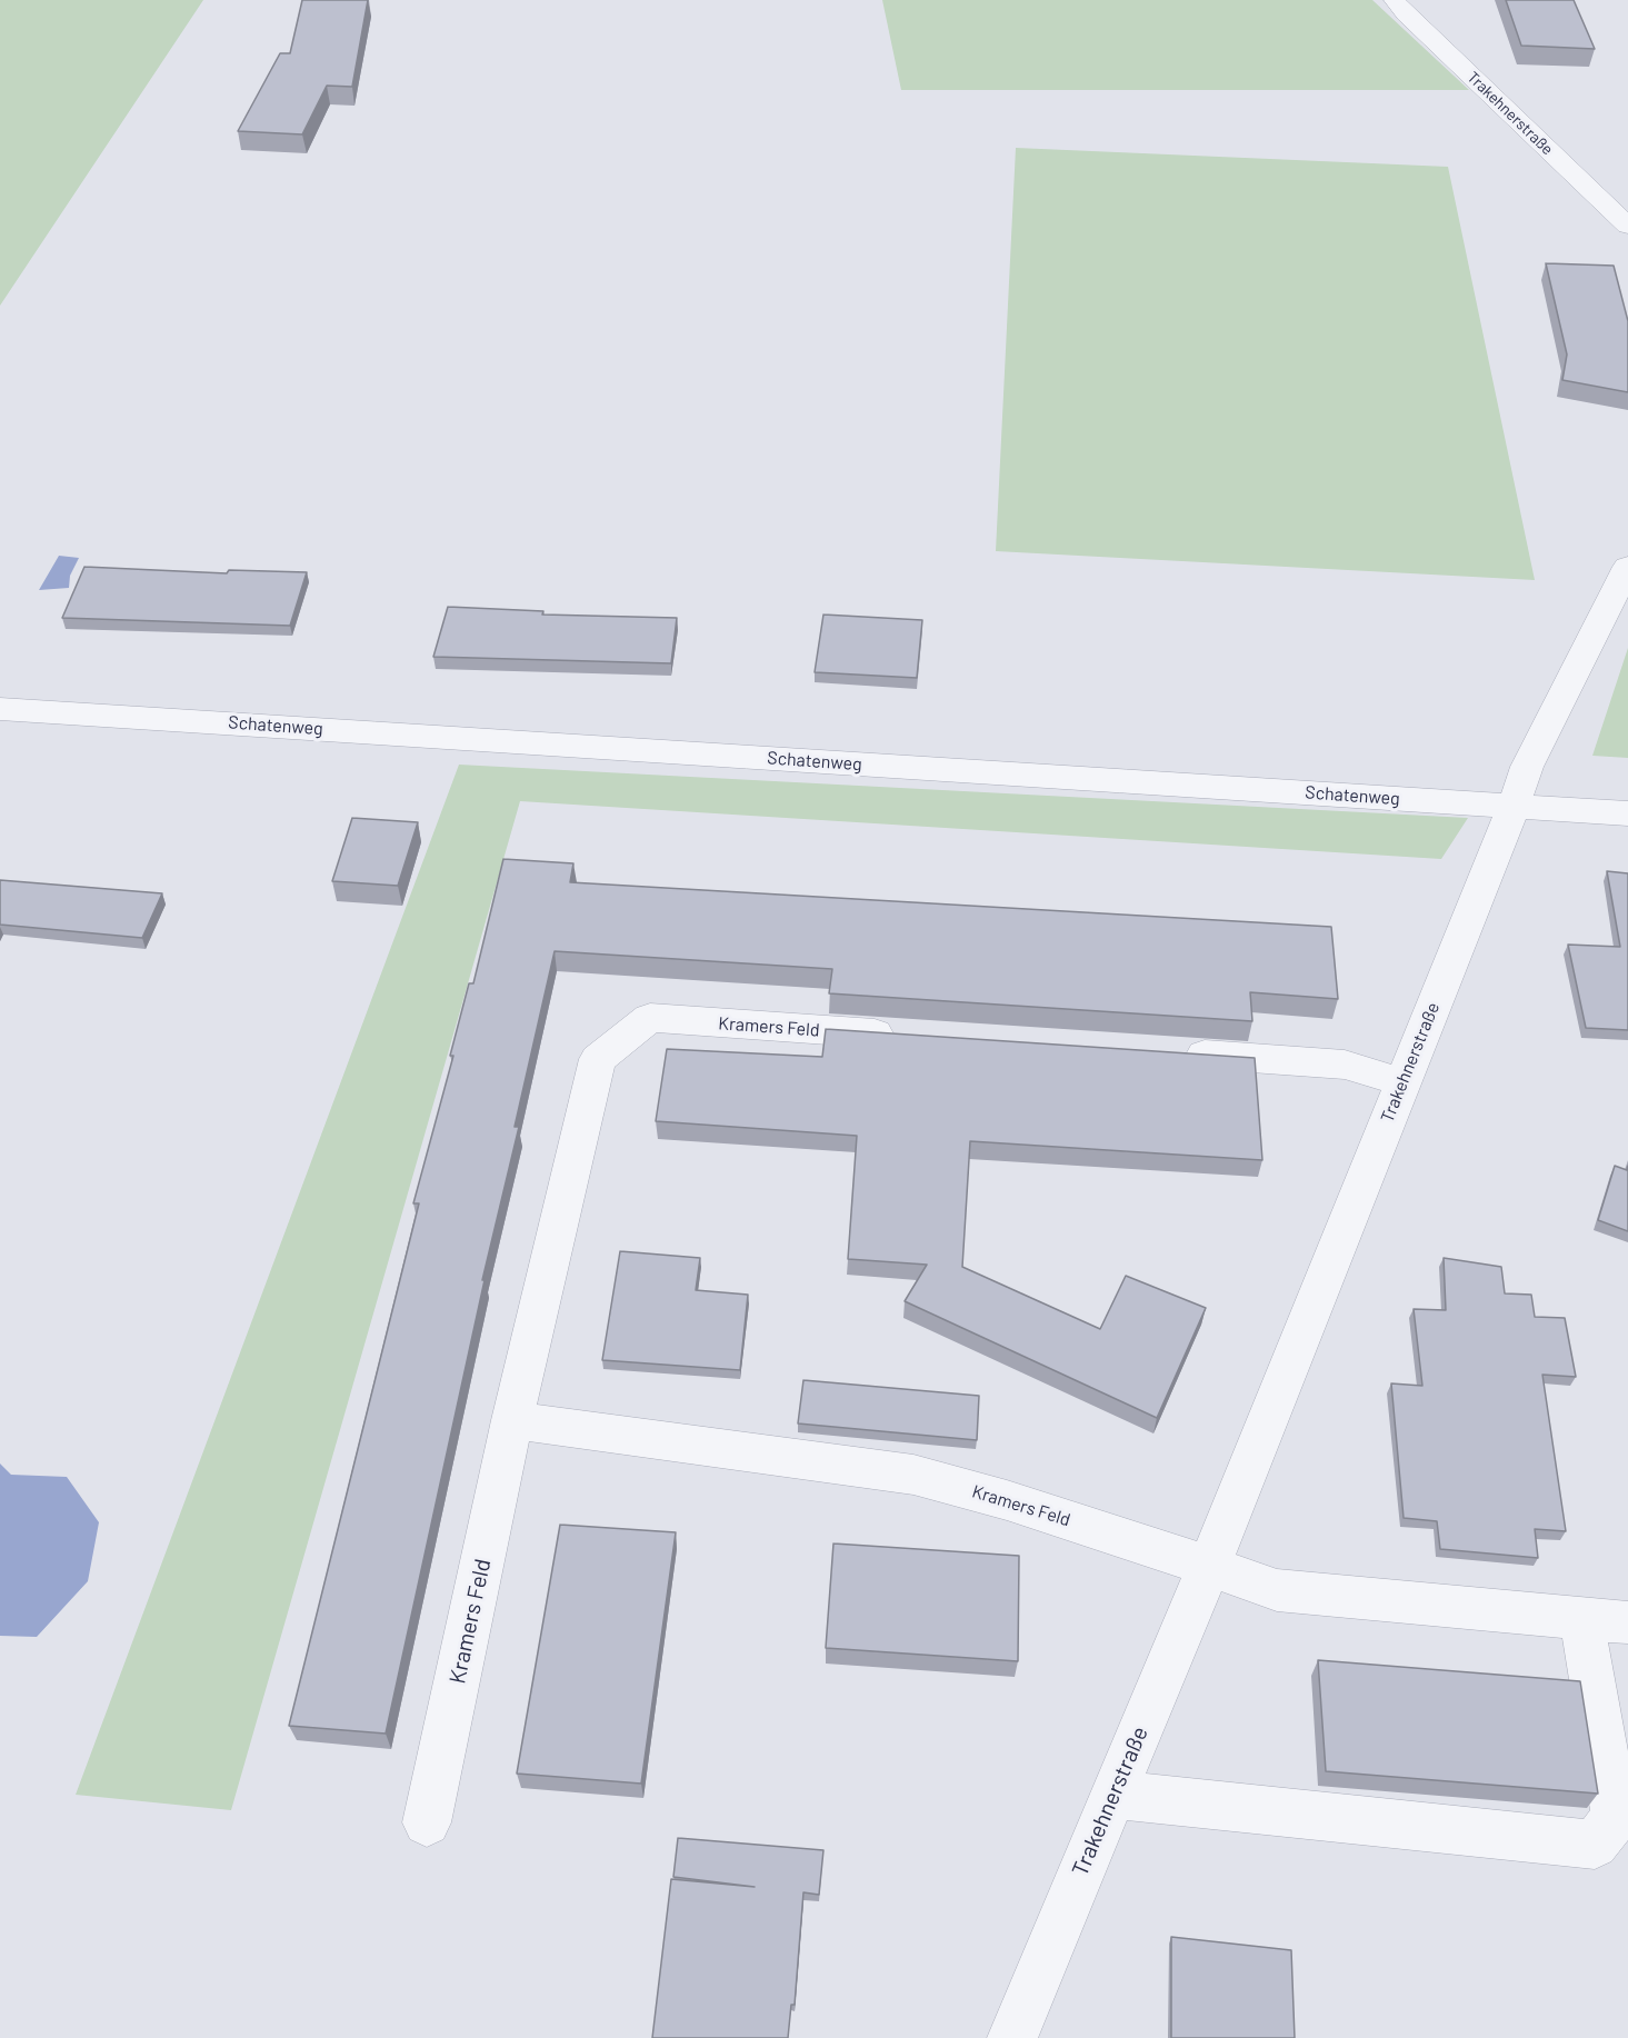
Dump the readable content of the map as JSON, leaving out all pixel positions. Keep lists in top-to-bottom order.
{
  "streets": {
    "street": ["Trakehnerstraße", "Schatenweg", "Kramers Feld"]
  },
  "crossings": [
    ["Trakehnerstraße", "Schatenweg"],
    ["Trakehnerstraße", "Kramers Feld"]
  ]
}
